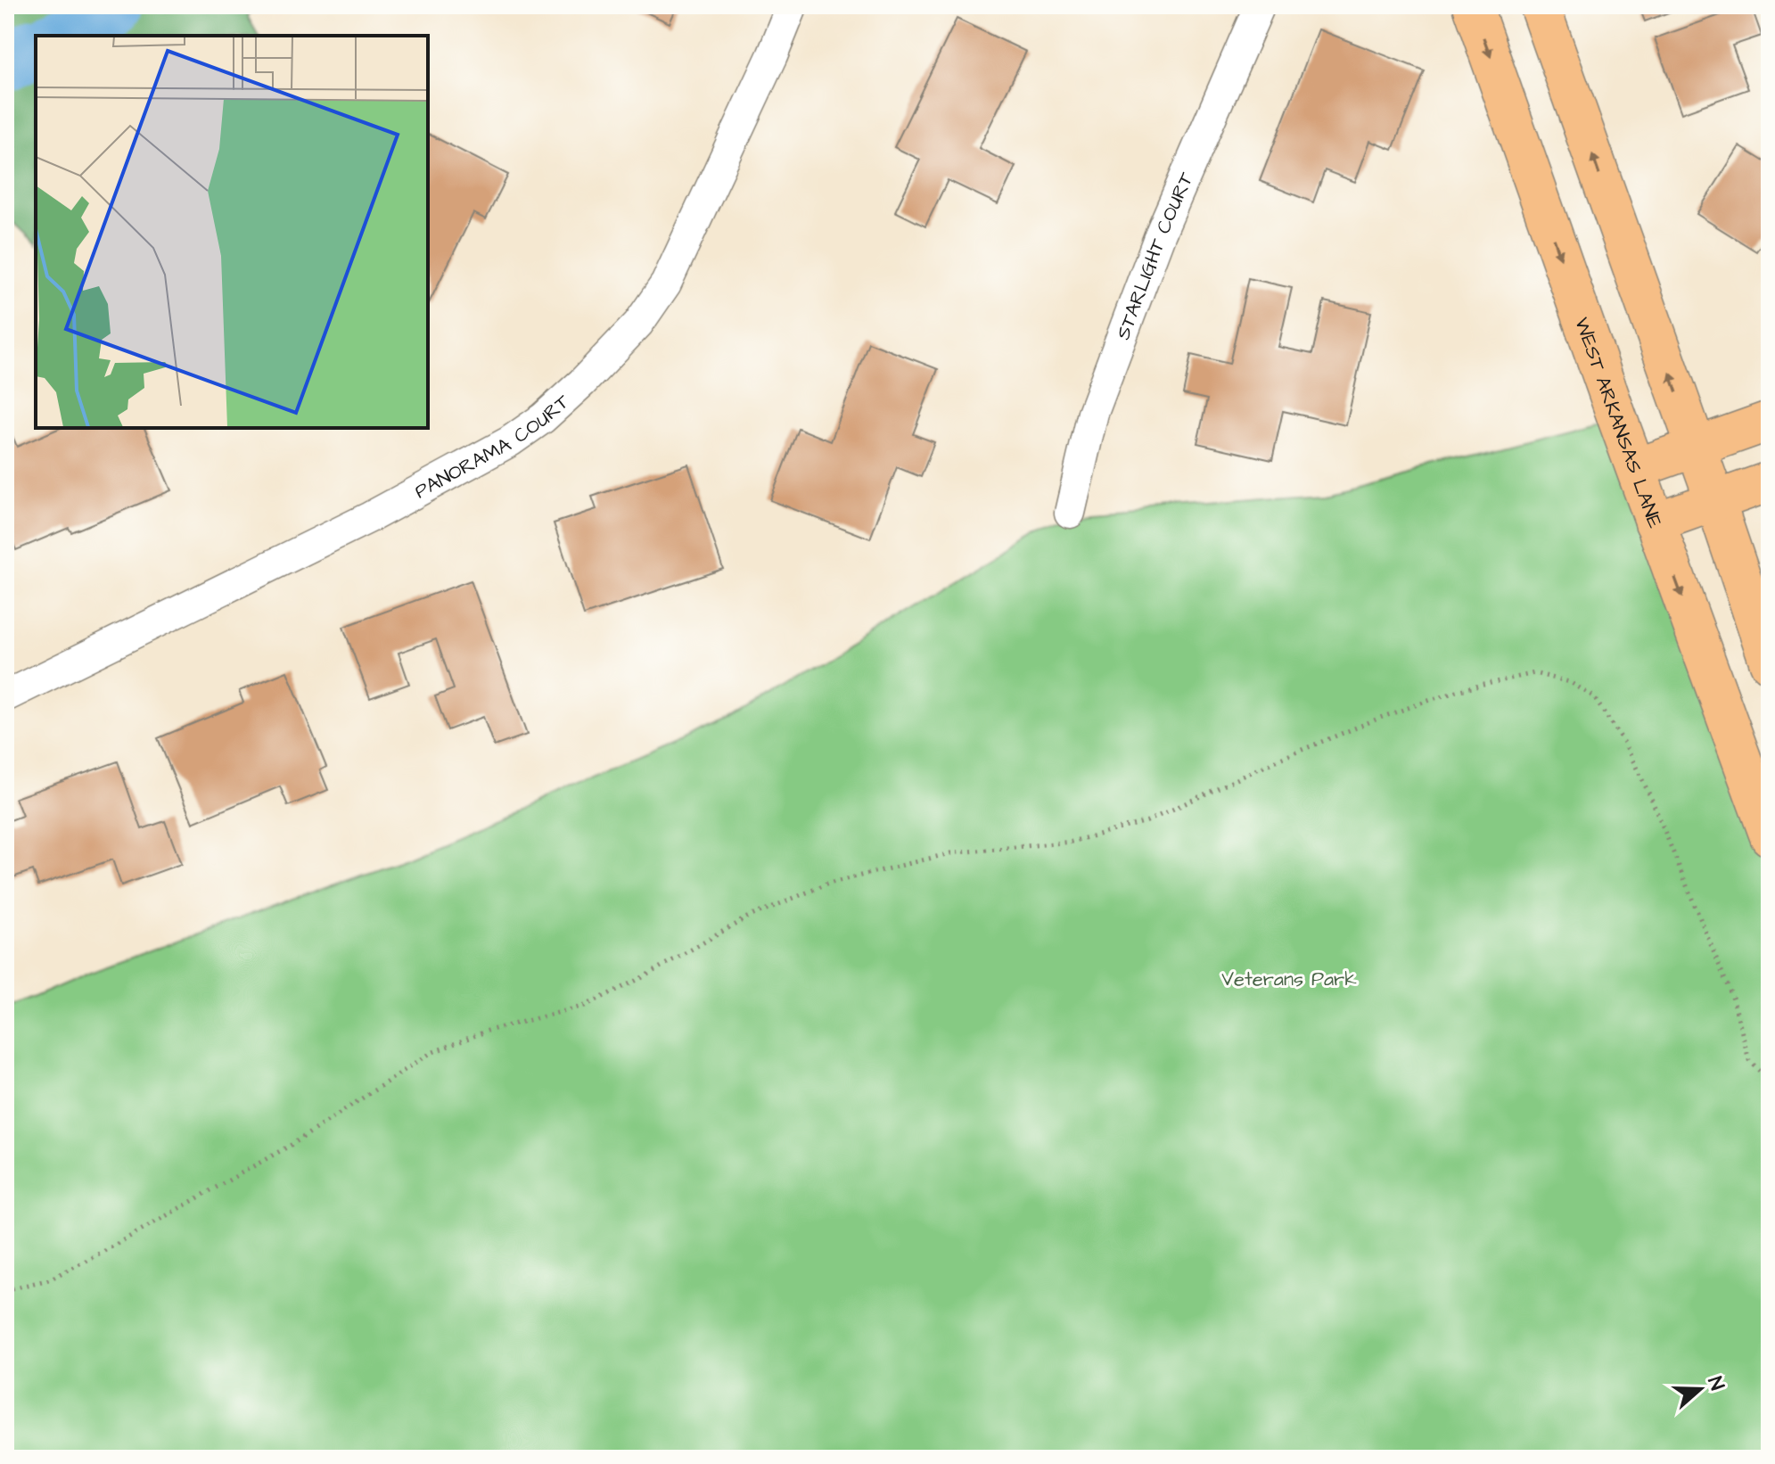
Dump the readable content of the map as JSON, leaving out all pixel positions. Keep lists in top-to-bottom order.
{
  "streets": {
    "main road": ["WEST ARKANSAS LANE"],
    "street": ["STARLIGHT COURT", "PANORAMA COURT"]
  },
  "parks": ["Veterans Park"],
  "north": "right"
}
